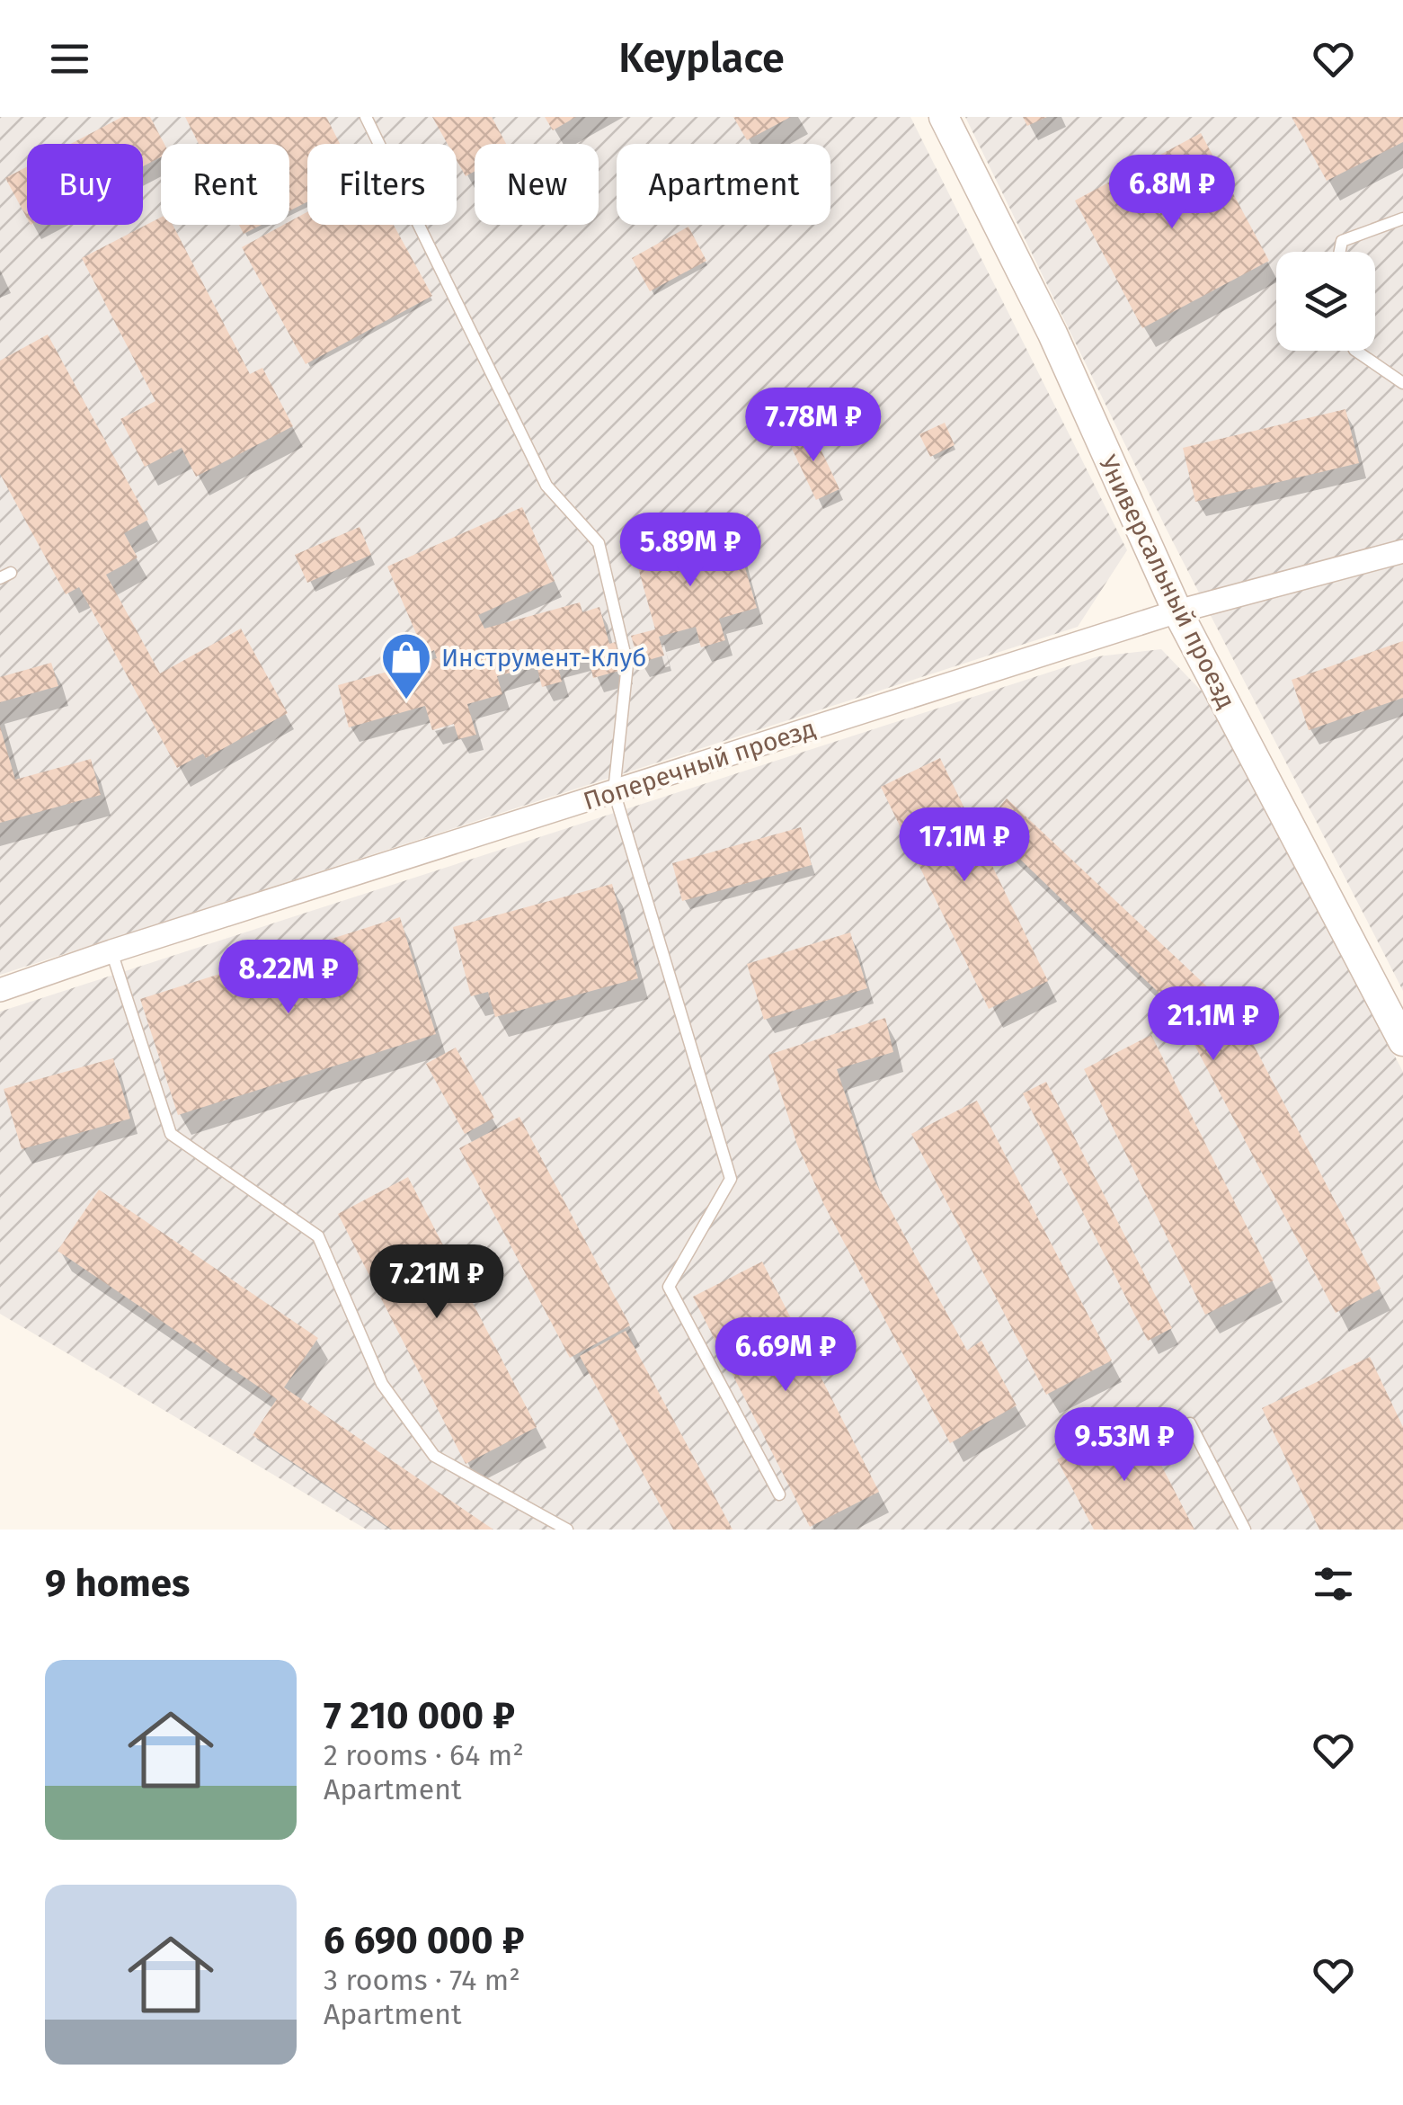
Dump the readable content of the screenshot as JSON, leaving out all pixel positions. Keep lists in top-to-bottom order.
{
  "streets": {
    "street": ["Универсальный проезд", "Поперечный проезд"]
  },
  "crossings": [
    ["Универсальный проезд", "Поперечный проезд"]
  ],
  "places": {
    "shop": ["Инструмент-Клуб"]
  },
  "page": {
    "header": "Keyplace",
    "chip": [
      "Buy",
      "Rent",
      "Filters",
      "New",
      "Apartment"
    ],
    "price": [
      "6.8M ₽",
      "7.78M ₽",
      "5.89M ₽",
      "17.1M ₽",
      "8.22M ₽",
      "21.1M ₽",
      "7.21M ₽",
      "6.69M ₽",
      "9.53M ₽"
    ],
    "heading": "9 homes",
    "list": [
      {
        "name": "7 210 000 ₽",
        "note": "2 rooms · 64 m² · Apartment"
      },
      {
        "name": "6 690 000 ₽",
        "note": "3 rooms · 74 m² · Apartment"
      }
    ]
  }
}
